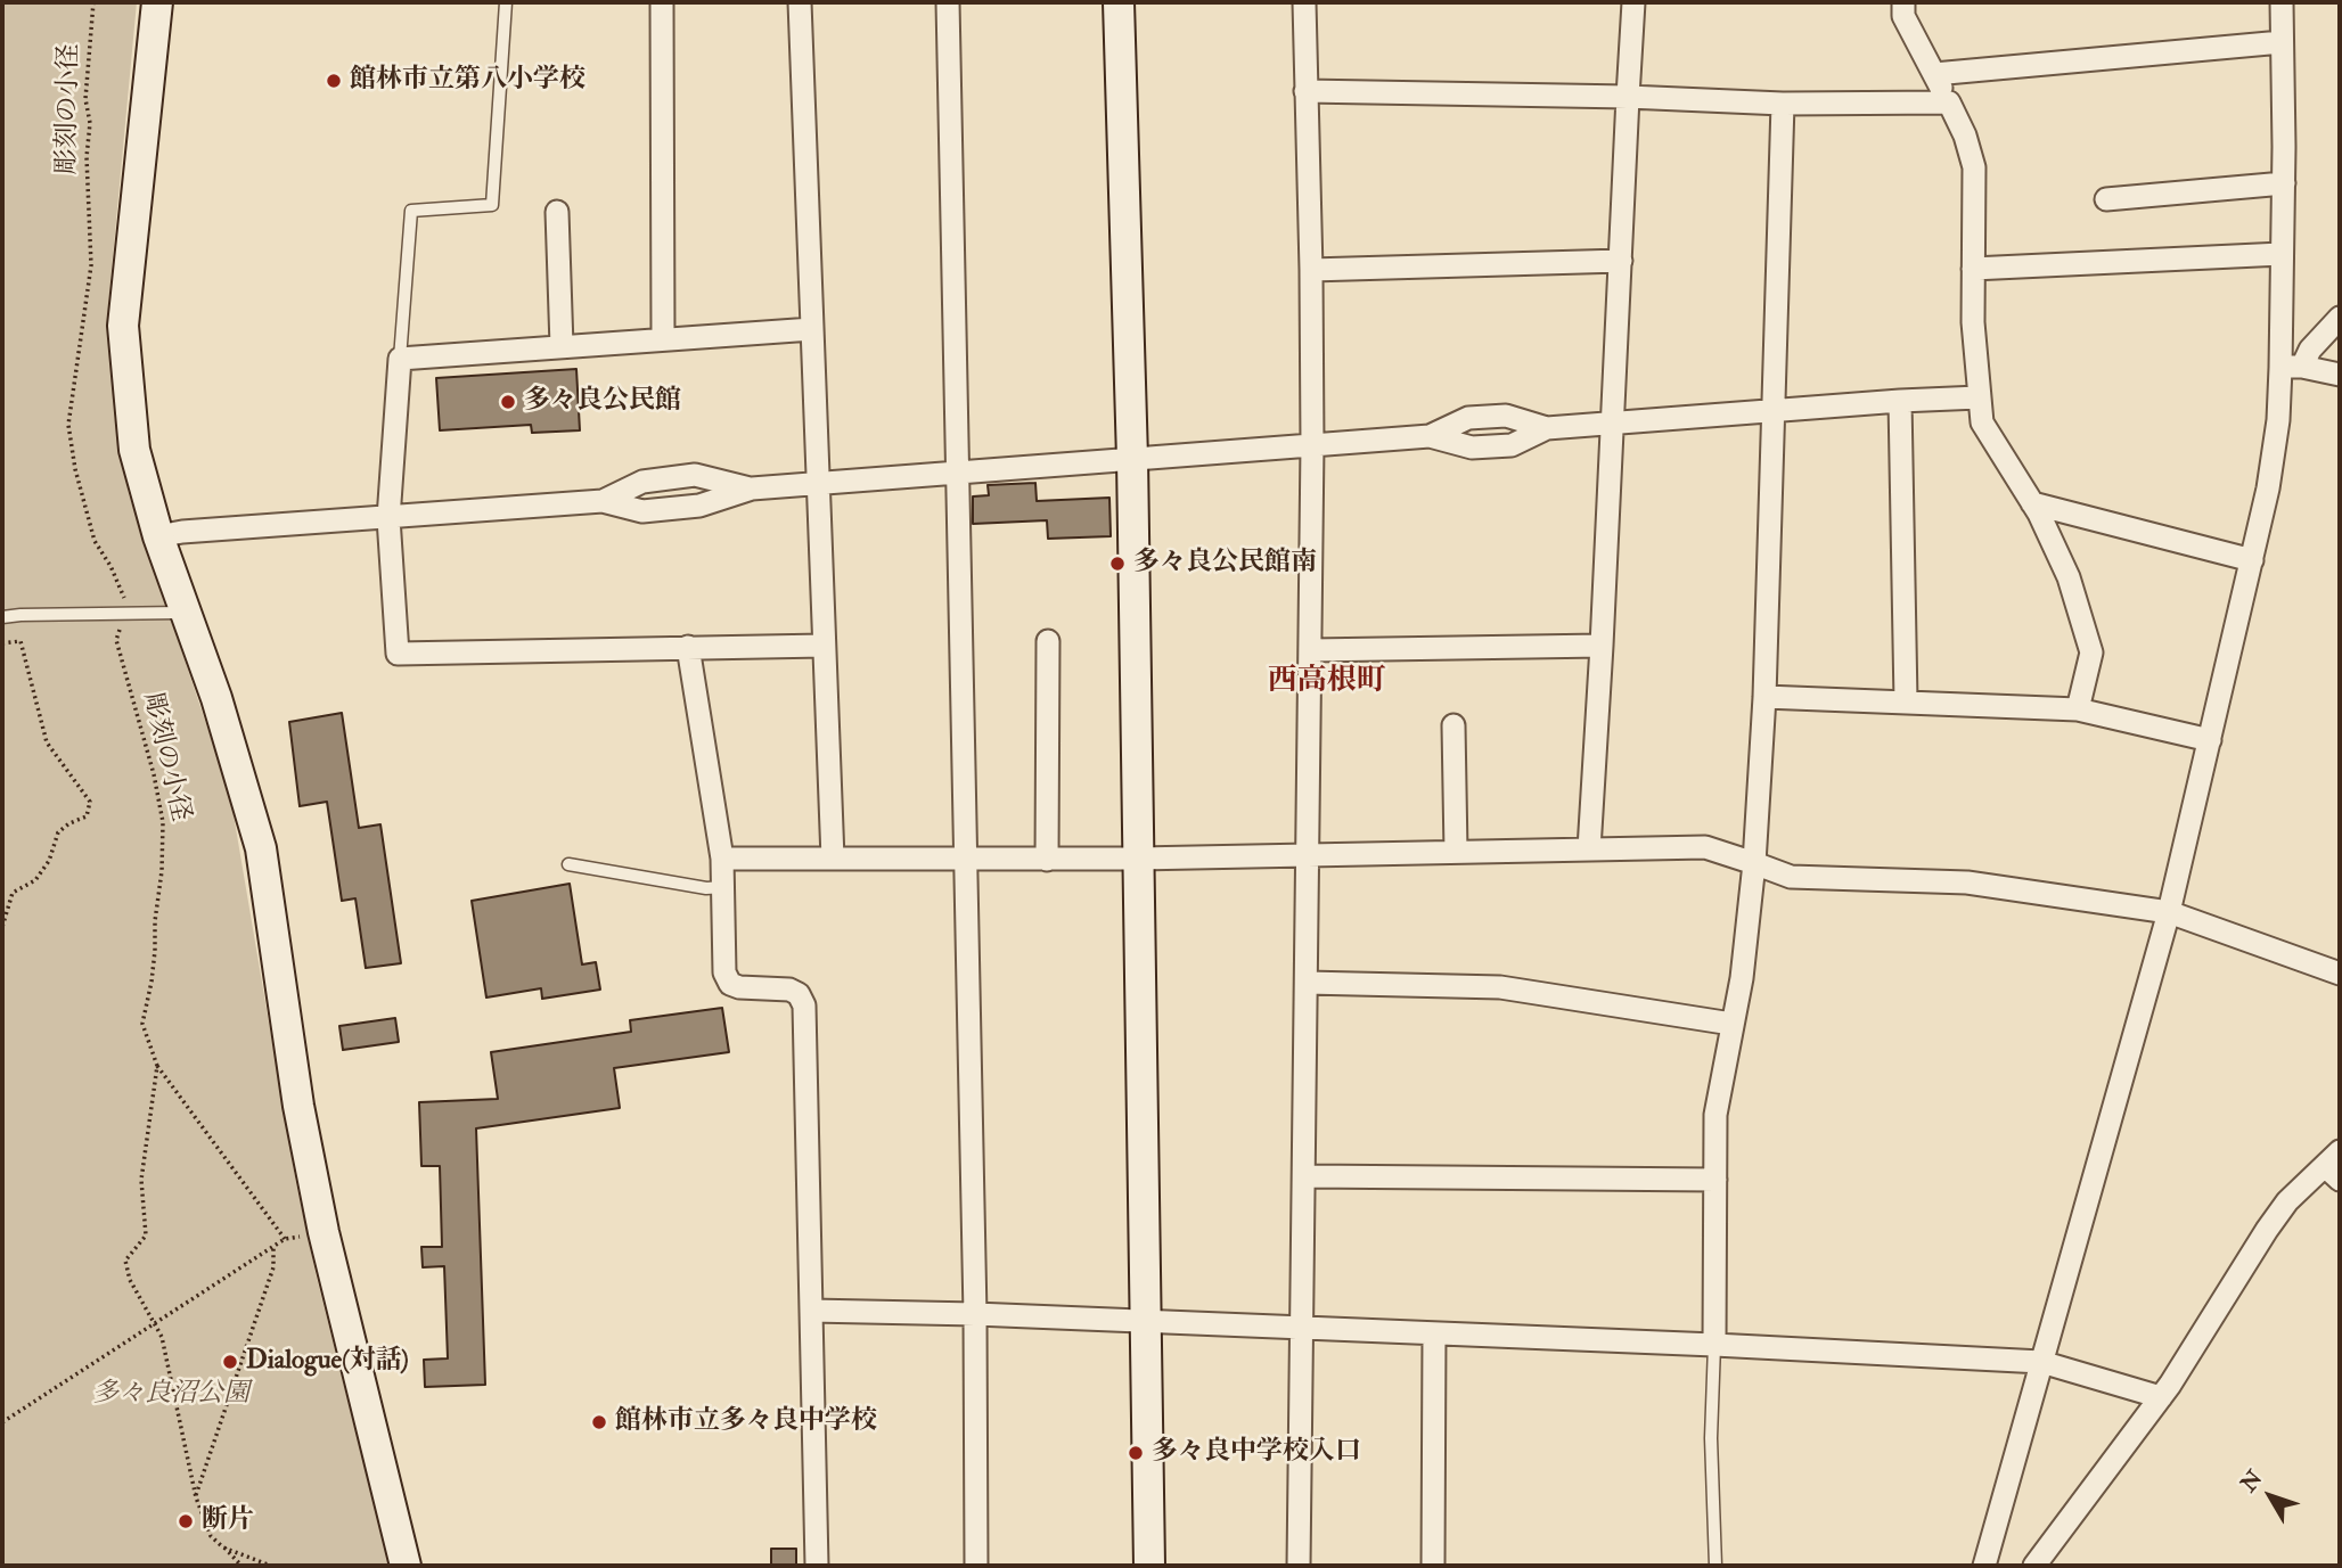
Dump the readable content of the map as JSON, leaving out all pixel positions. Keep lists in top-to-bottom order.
{
  "streets": {
    "path": ["彫刻の小径"]
  },
  "districts": ["西高根町"],
  "parks": ["多々良沼公園"],
  "places": [
    "館林市立第八小学校",
    "多々良公民館",
    "多々良公民館南",
    "Dialogue(対話)",
    "館林市立多々良中学校",
    "多々良中学校入口",
    "断片"
  ],
  "north": "top left"
}
